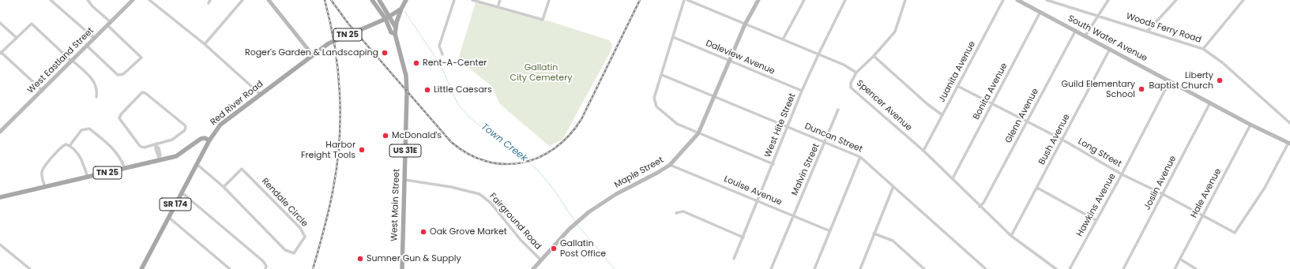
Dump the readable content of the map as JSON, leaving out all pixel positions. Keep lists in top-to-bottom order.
{
  "streets": {
    "main road": [
      "TN 25",
      "Red River Road",
      "US 31E",
      "SR 174",
      "West Main Street"
    ],
    "street": [
      "Woods Ferry Road",
      "South Water Avenue",
      "Daleview Avenue",
      "West Eastland Street",
      "Juanita Avenue",
      "Bonita Avenue",
      "Spencer Avenue",
      "Glenn Avenue",
      "West Hite Street",
      "Duncan Street",
      "Bush Avenue",
      "Long Street",
      "Malvin Street",
      "Maple Street",
      "Joslin Avenue",
      "Louise Avenue",
      "Hale Avenue",
      "Rendale Circle",
      "Hawkins Avenue",
      "Fairground Road"
    ]
  },
  "crossings": [
    ["TN 25", "Red River Road"],
    ["TN 25", "SR 174"],
    ["South Water Avenue", "Bonita Avenue"],
    ["South Water Avenue", "Glenn Avenue"],
    ["South Water Avenue", "Bush Avenue"],
    ["South Water Avenue", "Long Street"],
    ["South Water Avenue", "Joslin Avenue"],
    ["South Water Avenue", "Hale Avenue"],
    ["South Water Avenue", "Hawkins Avenue"],
    ["Daleview Avenue", "West Hite Street"],
    ["Daleview Avenue", "Maple Street"],
    ["Juanita Avenue", "Spencer Avenue"],
    ["Juanita Avenue", "Long Street"],
    ["Bonita Avenue", "Spencer Avenue"],
    ["Bonita Avenue", "Long Street"],
    ["Red River Road", "US 31E"],
    ["Red River Road", "SR 174"],
    ["Spencer Avenue", "Glenn Avenue"],
    ["Spencer Avenue", "West Hite Street"],
    ["Spencer Avenue", "Bush Avenue"],
    ["Spencer Avenue", "Maple Street"],
    ["Glenn Avenue", "Long Street"],
    ["West Hite Street", "Duncan Street"],
    ["West Hite Street", "Louise Avenue"],
    ["Duncan Street", "Malvin Street"],
    ["Duncan Street", "Maple Street"],
    ["Bush Avenue", "Long Street"],
    ["US 31E", "West Main Street"],
    ["Long Street", "Joslin Avenue"],
    ["Long Street", "Hale Avenue"],
    ["Long Street", "Hawkins Avenue"],
    ["Malvin Street", "Louise Avenue"],
    ["Maple Street", "Louise Avenue"],
    ["Maple Street", "Fairground Road"],
    ["Rendale Circle", "SR 174"],
    ["West Main Street", "Fairground Road"]
  ],
  "water": ["Town Creek"],
  "parks": ["Gallatin City Cemetery"],
  "places": [
    "Roger's Garden & Landscaping",
    "Rent-A-Center",
    "Liberty Baptist Church",
    "Guild Elementary School",
    "Little Caesars",
    "McDonald's",
    "Harbor Freight Tools",
    "Oak Grove Market",
    "Gallatin Post Office",
    "Sumner Gun & Supply"
  ]
}
